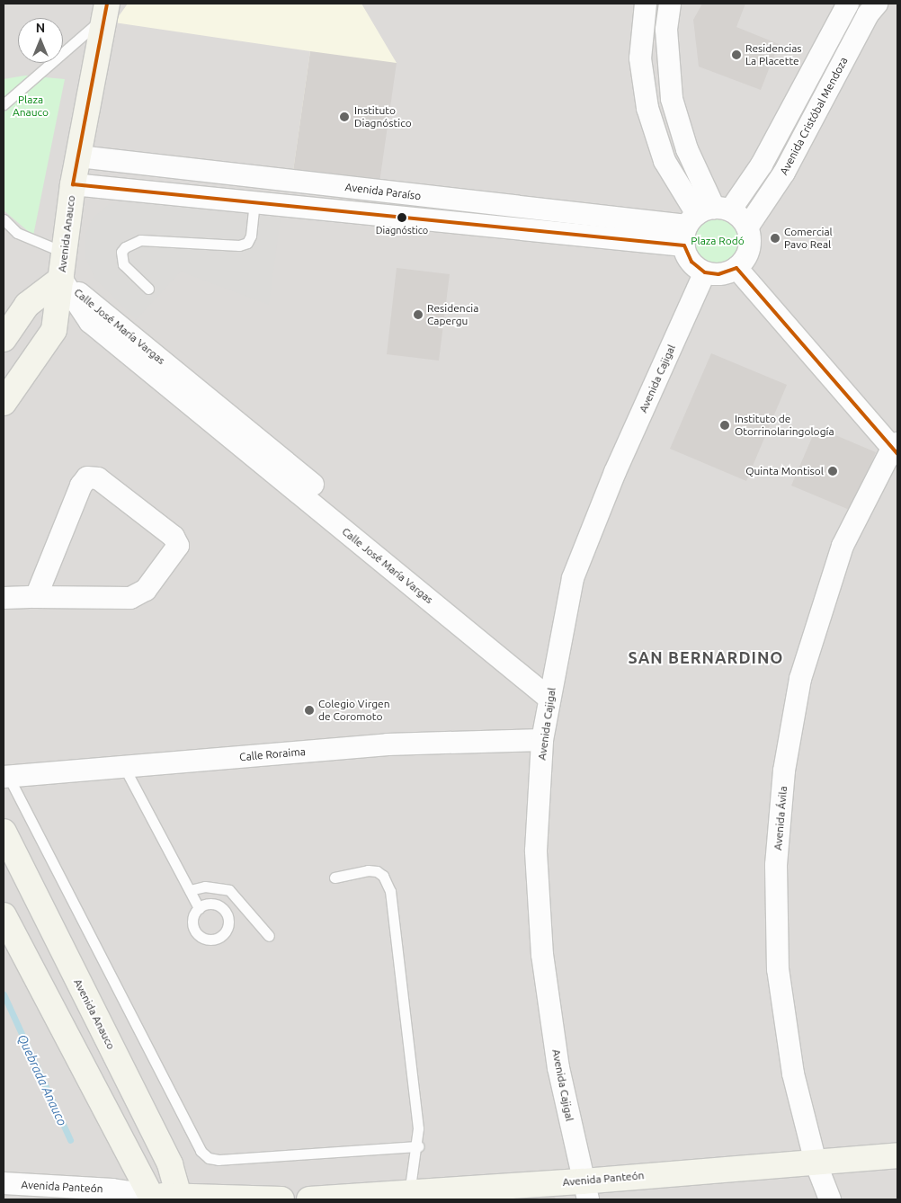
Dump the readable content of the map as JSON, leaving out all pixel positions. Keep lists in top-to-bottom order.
{
  "streets": {
    "main road": ["Avenida Anauco", "Avenida Panteón"],
    "street": [
      "Avenida Cristóbal Mendoza",
      "Avenida Paraíso",
      "Calle José María Vargas",
      "Avenida Cajigal",
      "Calle Roraima",
      "Avenida Ávila"
    ]
  },
  "crossings": [
    ["Avenida Cristóbal Mendoza", "Avenida Paraíso"],
    ["Avenida Cristóbal Mendoza", "Avenida Cajigal"],
    ["Avenida Paraíso", "Avenida Anauco"],
    ["Avenida Paraíso", "Avenida Cajigal"],
    ["Avenida Anauco", "Calle José María Vargas"],
    ["Avenida Anauco", "Avenida Panteón"],
    ["Calle José María Vargas", "Avenida Cajigal"],
    ["Avenida Cajigal", "Calle Roraima"],
    ["Avenida Cajigal", "Avenida Panteón"],
    ["Avenida Ávila", "Avenida Panteón"]
  ],
  "districts": ["SAN BERNARDINO"],
  "water": ["Quebrada Anauco"],
  "parks": ["Plaza Anauco", "Plaza Rodó"],
  "places": [
    "Residencias La Placette",
    "Instituto Diagnóstico",
    "Diagnóstico",
    "Comercial Pavo Real",
    "Residencia Capergu",
    "Instituto de Otorrinolaringología",
    "Quinta Montisol",
    "Colegio Virgen de Coromoto"
  ],
  "north": "top"
}
